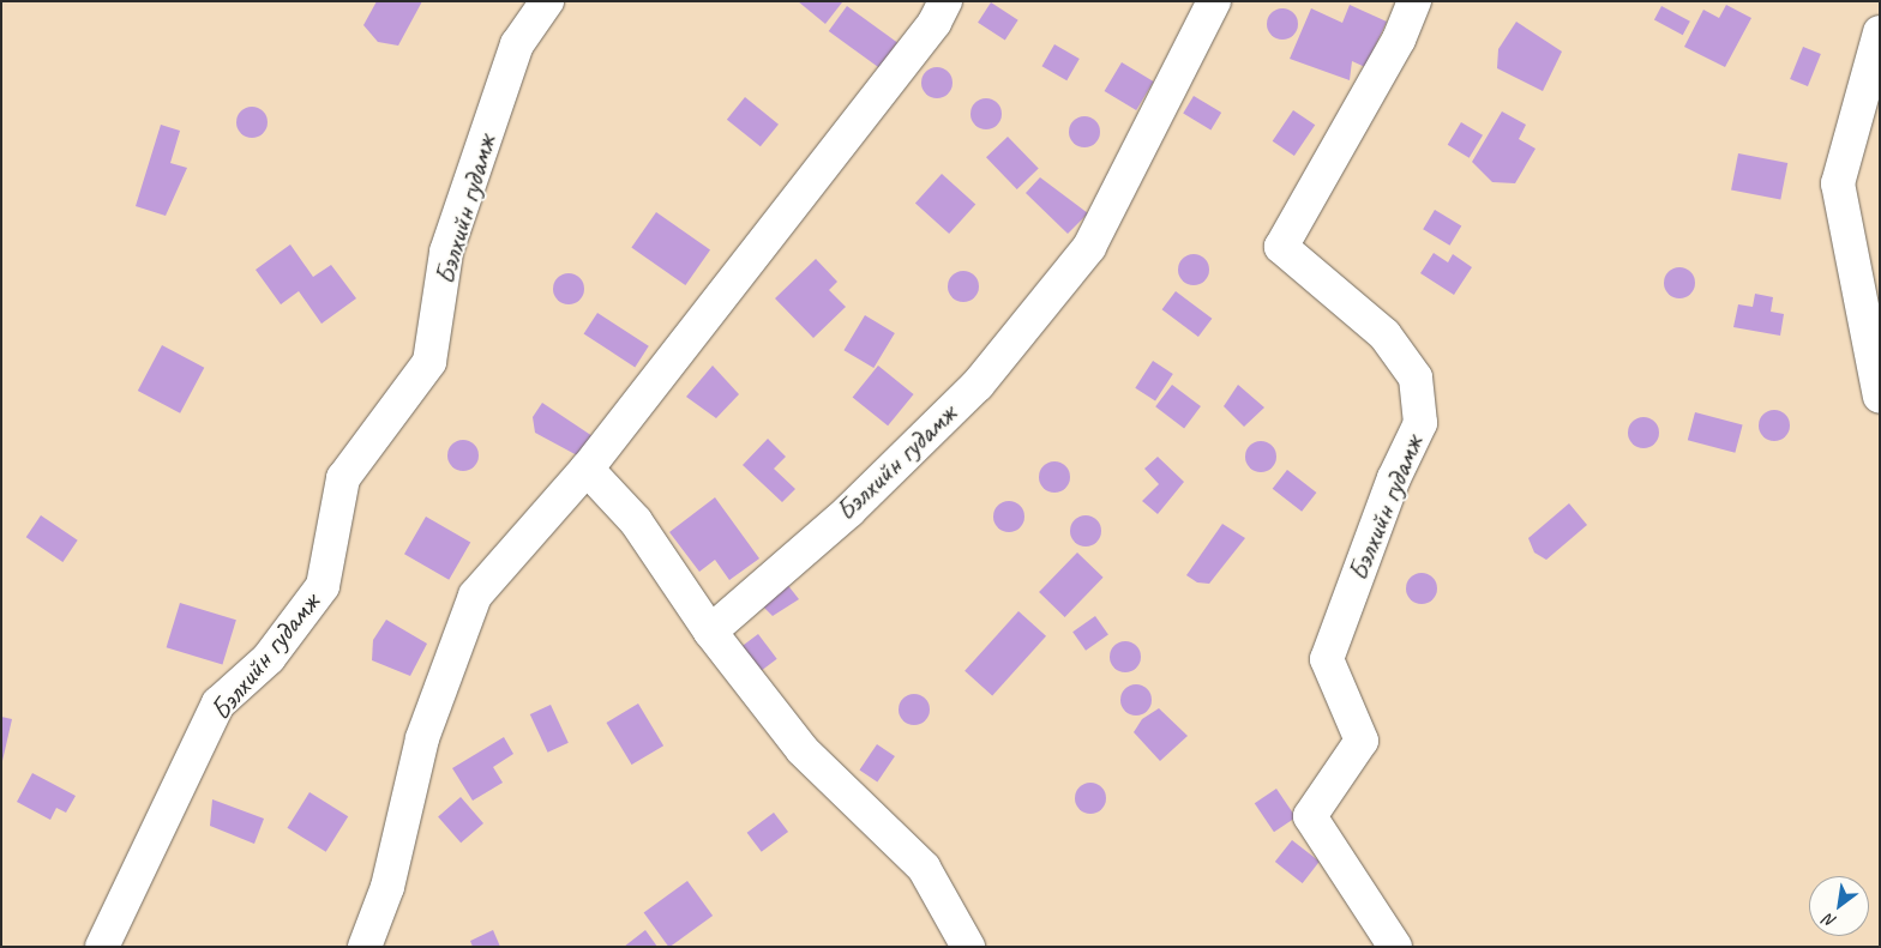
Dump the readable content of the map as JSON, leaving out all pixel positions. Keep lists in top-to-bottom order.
{
  "streets": {
    "street": ["Бэлхийн гудамж"]
  },
  "north": "bottom left"
}
